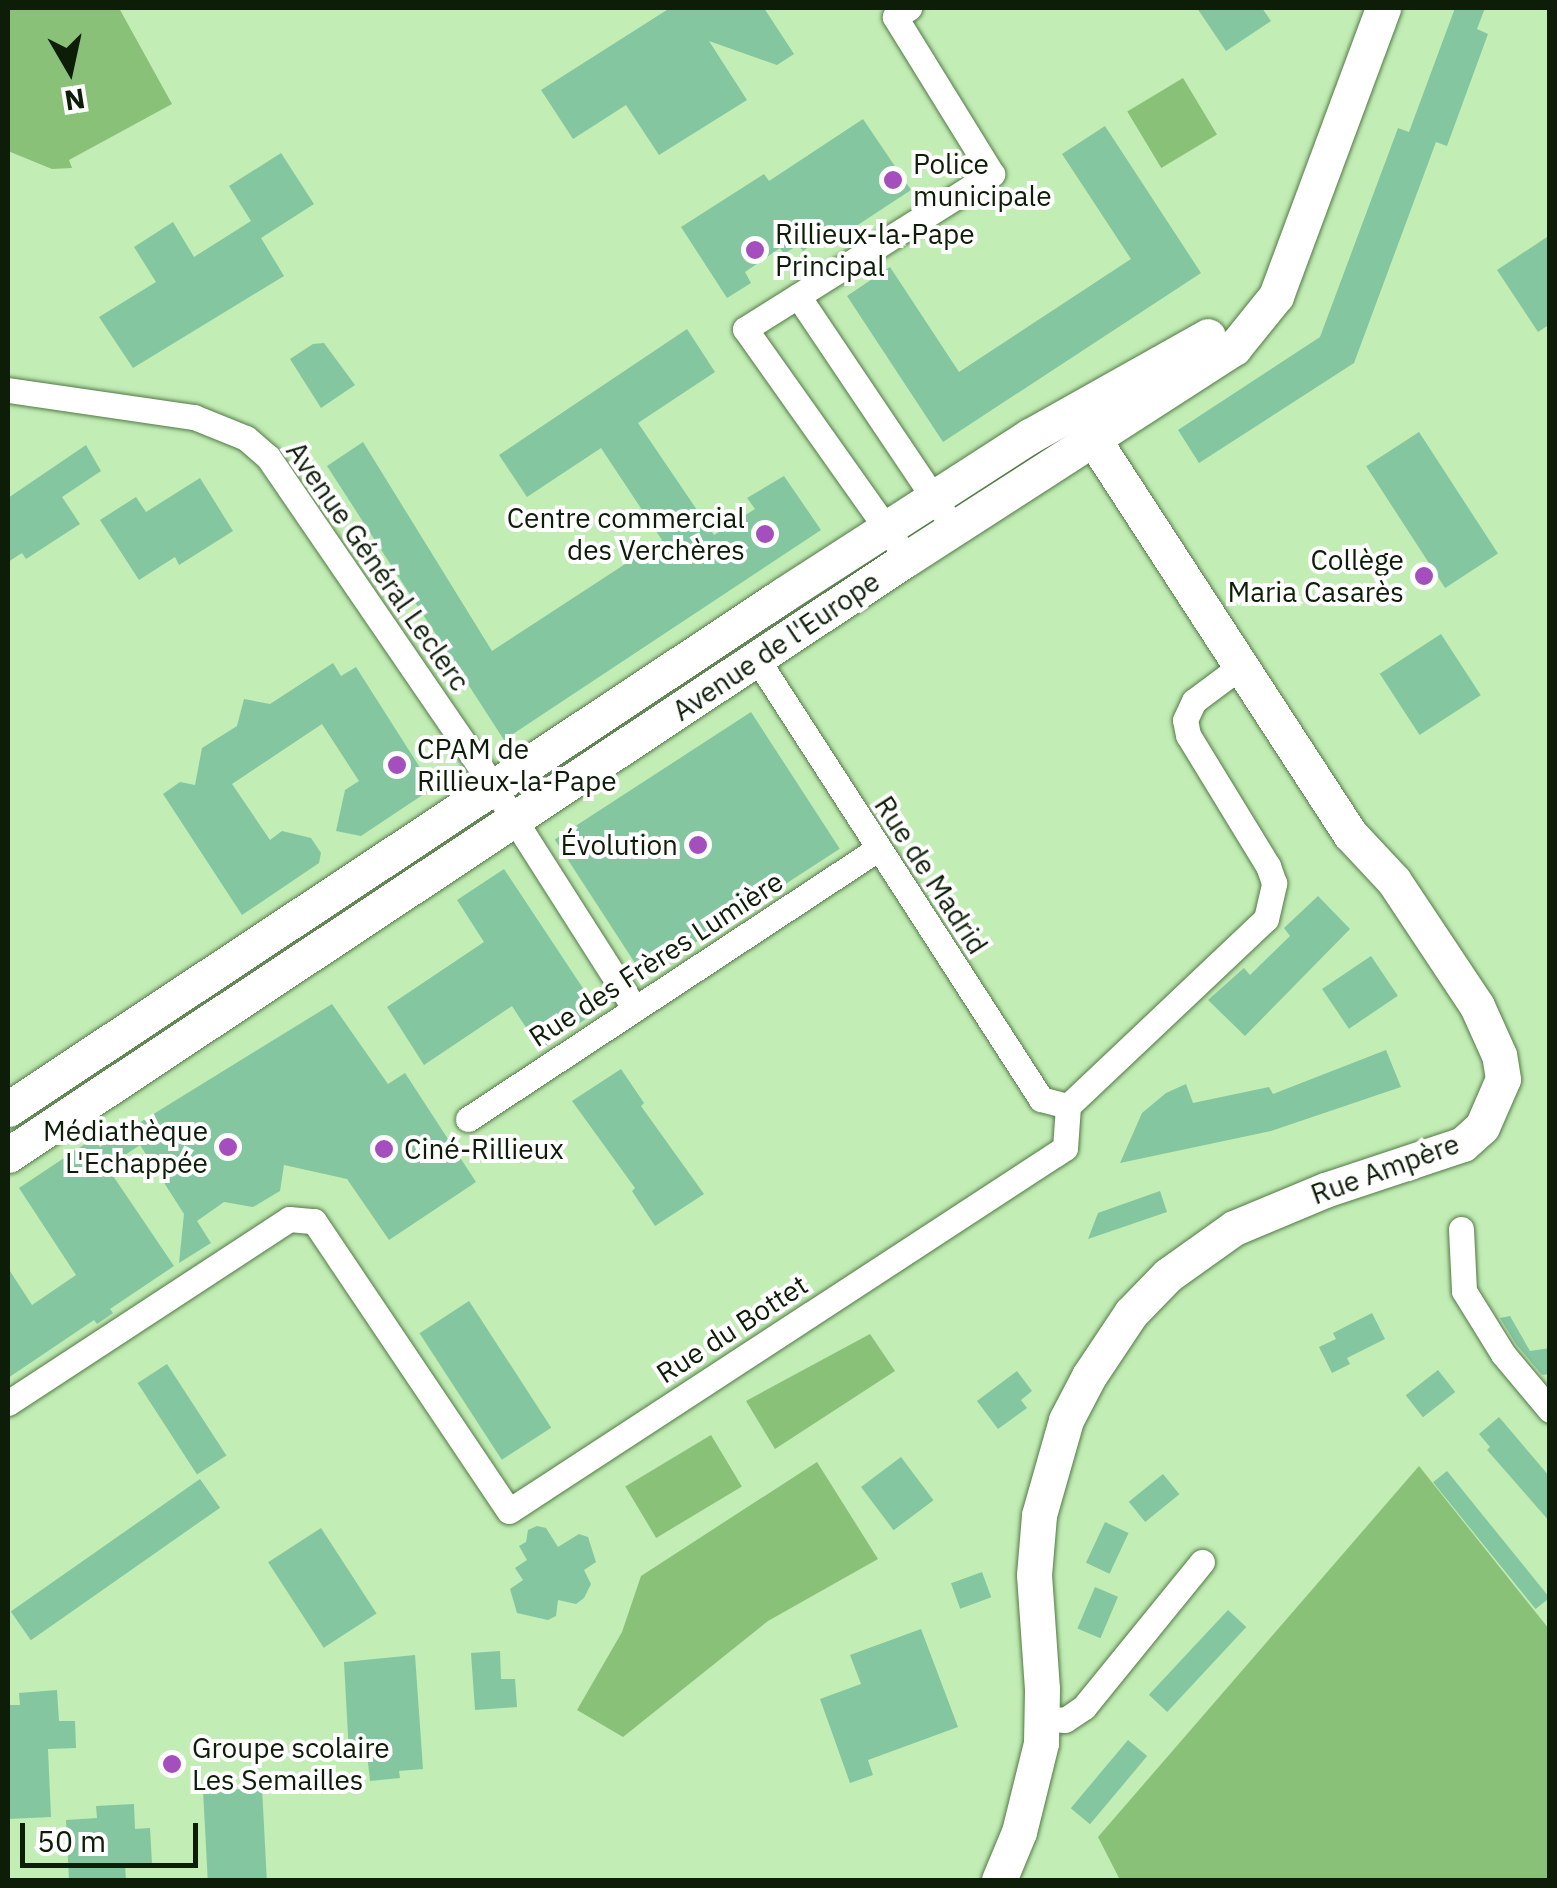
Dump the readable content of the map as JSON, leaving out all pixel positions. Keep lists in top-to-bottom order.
{
  "streets": {
    "street": [
      "Avenue Général Leclerc",
      "Avenue de l'Europe",
      "Rue de Madrid",
      "Rue des Frères Lumière",
      "Rue Ampère",
      "Rue du Bottet"
    ]
  },
  "crossings": [
    ["Avenue Général Leclerc", "Avenue de l'Europe"],
    ["Avenue Général Leclerc", "Rue des Frères Lumière"],
    ["Avenue de l'Europe", "Rue de Madrid"],
    ["Avenue de l'Europe", "Rue Ampère"],
    ["Rue de Madrid", "Rue des Frères Lumière"],
    ["Rue de Madrid", "Rue du Bottet"]
  ],
  "places": [
    "Police municipale",
    "Rillieux-la-Pape Principal",
    "Centre commercial des Verchères",
    "Collège Maria Casarès",
    "CPAM de Rillieux-la-Pape",
    "Évolution",
    "Médiathèque L'Echappée",
    "Ciné-Rillieux",
    "Groupe scolaire Les Semailles"
  ],
  "scale_bar": "50 m",
  "north": "bottom"
}
